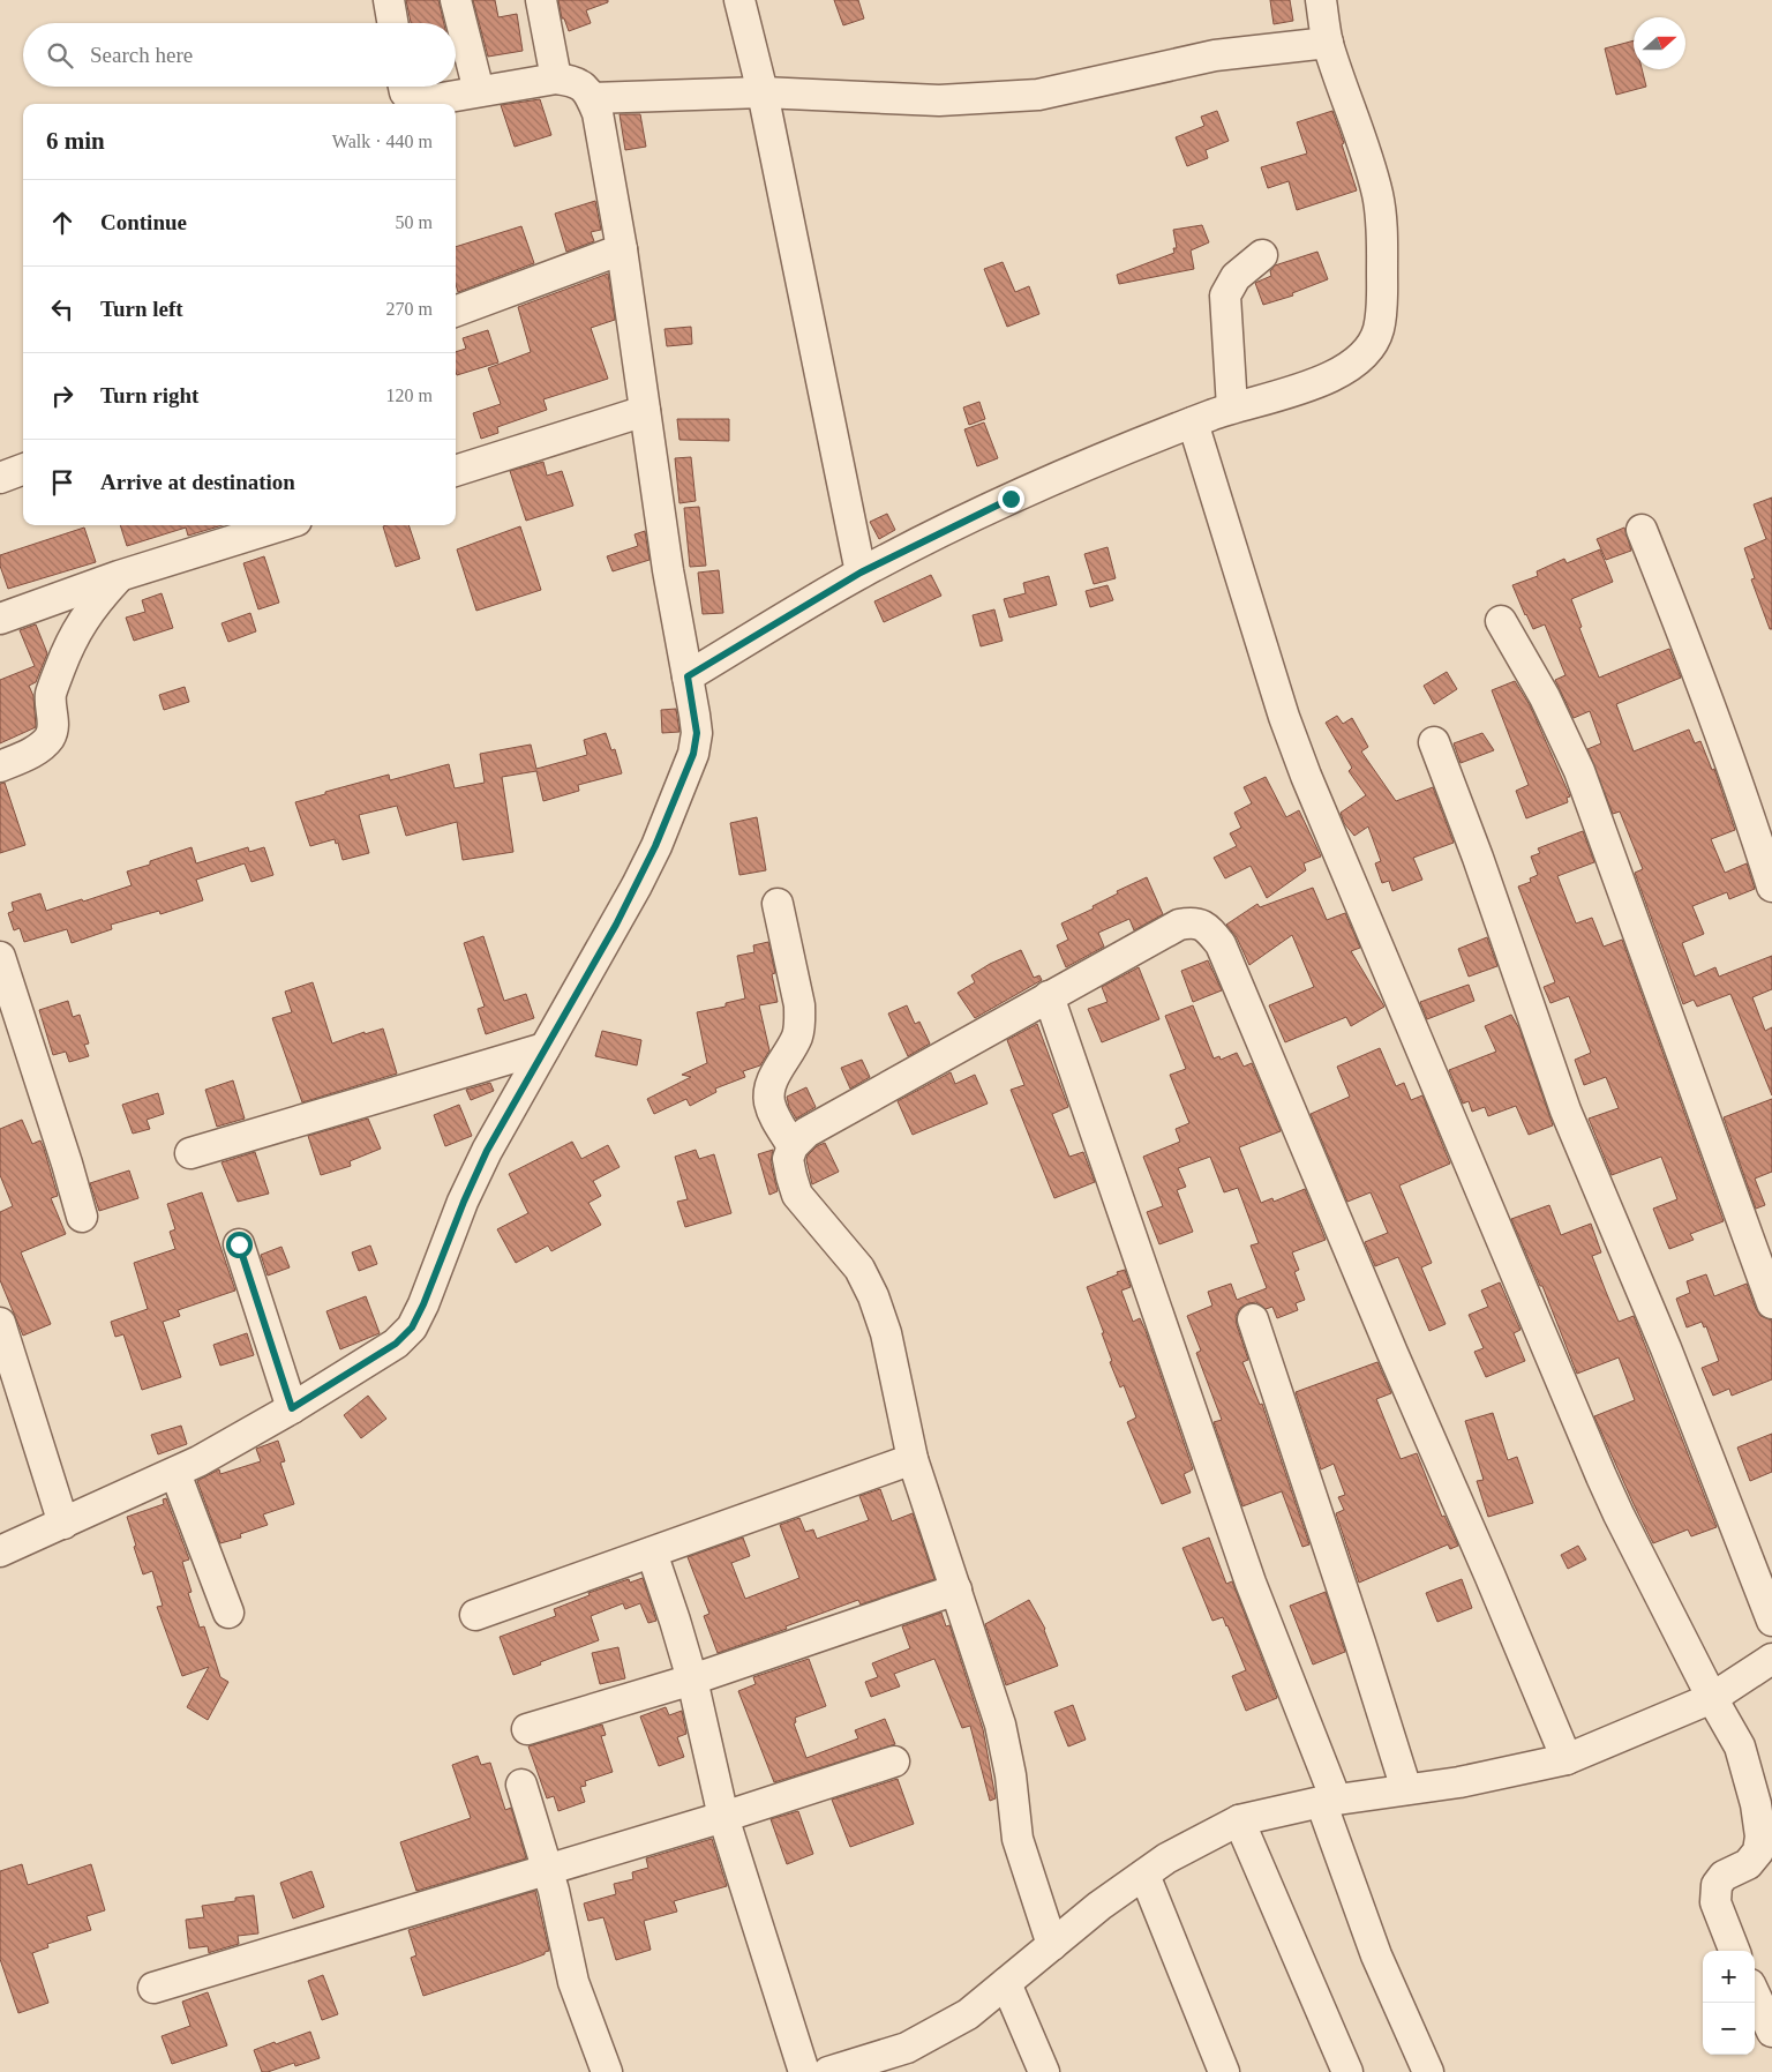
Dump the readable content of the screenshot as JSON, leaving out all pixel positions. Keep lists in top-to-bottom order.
{
  "north": "right",
  "page": {
    "search": "Search here",
    "heading": ["6 min", "Walk · 440 m"],
    "list": [
      ["Continue", "50 m"],
      ["Turn left", "270 m"],
      ["Turn right", "120 m"],
      "Arrive at destination"
    ],
    "map_buttons": ["+", "−"]
  }
}
